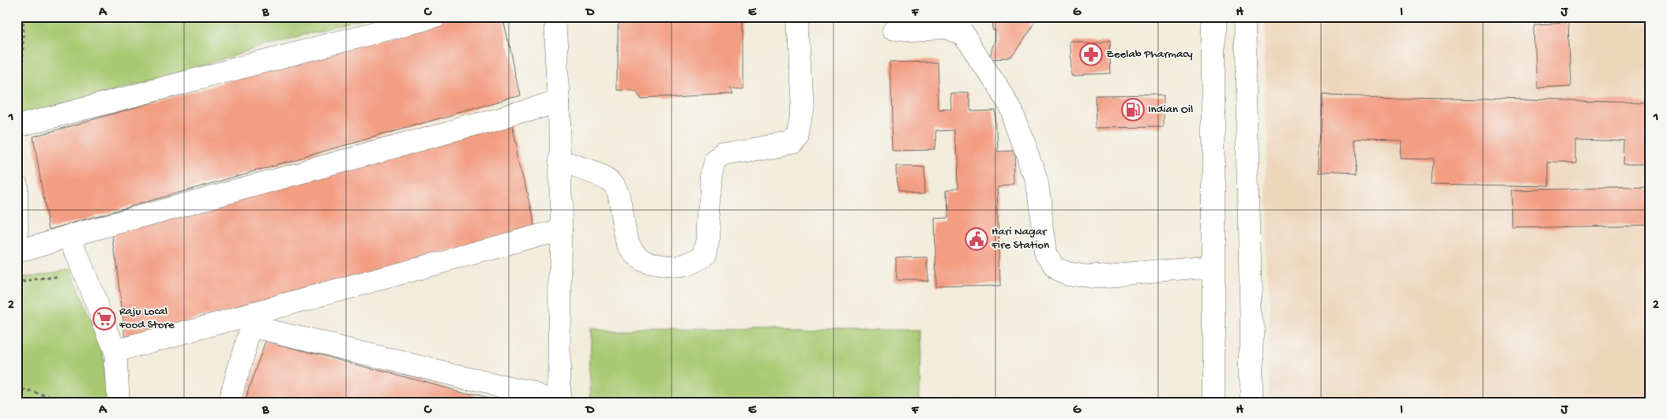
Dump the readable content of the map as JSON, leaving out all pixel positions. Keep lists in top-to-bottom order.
{
  "places": {
    "pharmacy": ["Zeelab Pharmacy"],
    "fuel station": ["Indian Oil"],
    "public building": ["Hari Nagar Fire Station"],
    "supermarket": ["Raju Local Food Store"]
  },
  "grid": {
    "columns": [
      "A",
      "B",
      "C",
      "D",
      "E",
      "F",
      "G",
      "H",
      "I",
      "J"
    ],
    "rows": ["1", "2"]
  }
}
